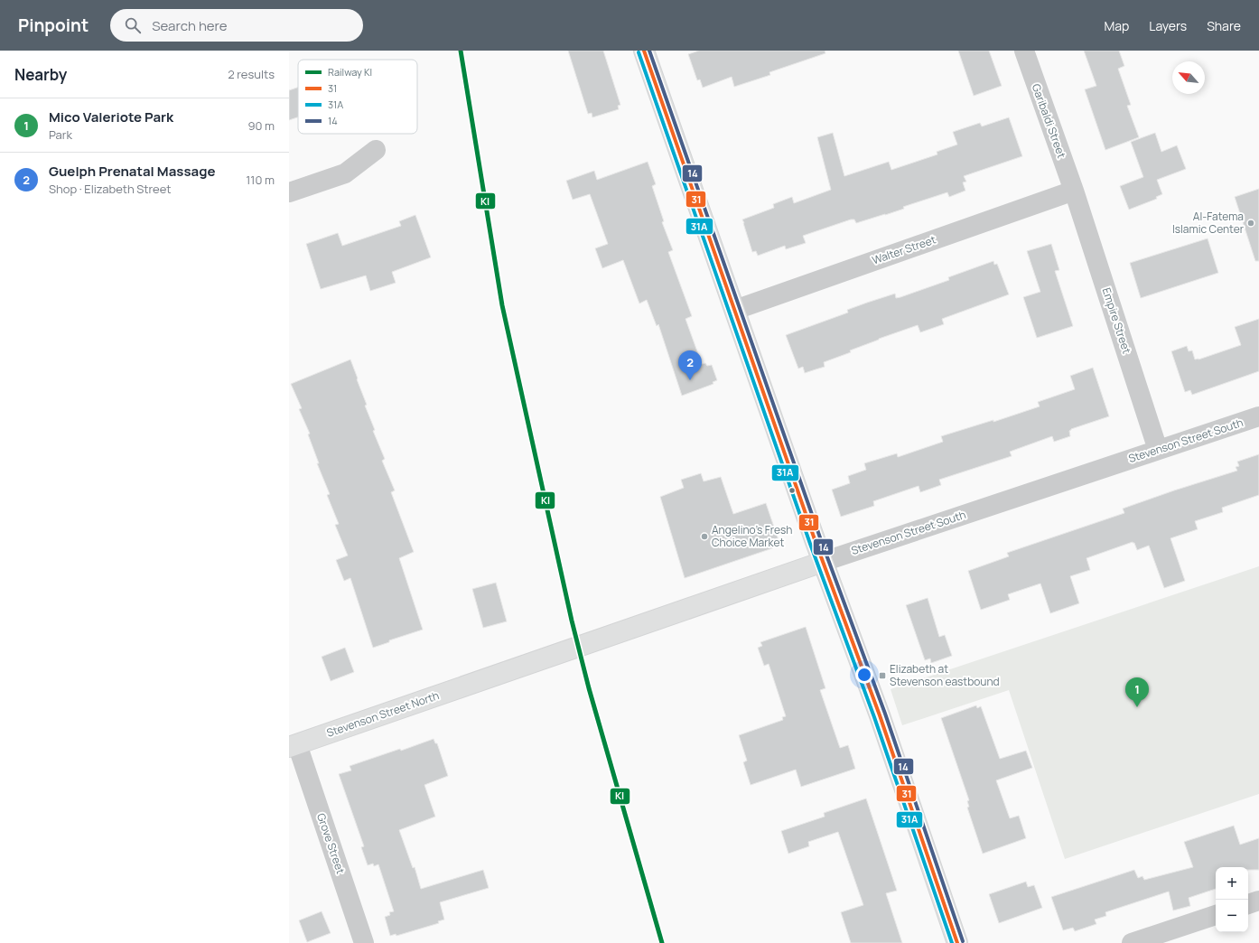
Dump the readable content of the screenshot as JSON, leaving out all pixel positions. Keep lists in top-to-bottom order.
{
  "streets": {
    "main road": ["Stevenson Street South", "Stevenson Street North"],
    "street": [
      "Garibaldi Street",
      "Walter Street",
      "Empire Street",
      "Grove Street"
    ]
  },
  "crossings": [
    ["Garibaldi Street", "Walter Street"],
    ["Garibaldi Street", "Empire Street"],
    ["Walter Street", "Empire Street"],
    ["Empire Street", "Stevenson Street South"],
    ["Stevenson Street South", "Stevenson Street North"],
    ["Stevenson Street North", "Grove Street"]
  ],
  "places": {
    "other": ["Al-Fatema Islamic Center", "Angelino's Fresh Choice Market"],
    "transit": ["Elizabeth at Stevenson eastbound"]
  },
  "lines": [
    "rail line KI",
    "transit line 31",
    "transit line 14",
    "transit line 31A"
  ],
  "legend": [
    "Railway KI",
    "31",
    "31A",
    "14"
  ],
  "north": "top left",
  "page": {
    "header": "Pinpoint",
    "search": "Search here",
    "nav": ["Map", "Layers", "Share"],
    "heading": ["Nearby", "2 results"],
    "list": [
      {
        "mark": "1",
        "name": "Mico Valeriote Park",
        "note": "Park",
        "value": "90 m"
      },
      {
        "mark": "2",
        "name": "Guelph Prenatal Massage",
        "note": "Shop · Elizabeth Street",
        "value": "110 m"
      }
    ],
    "pins": ["2", "1"],
    "map_buttons": ["+", "−"]
  }
}
